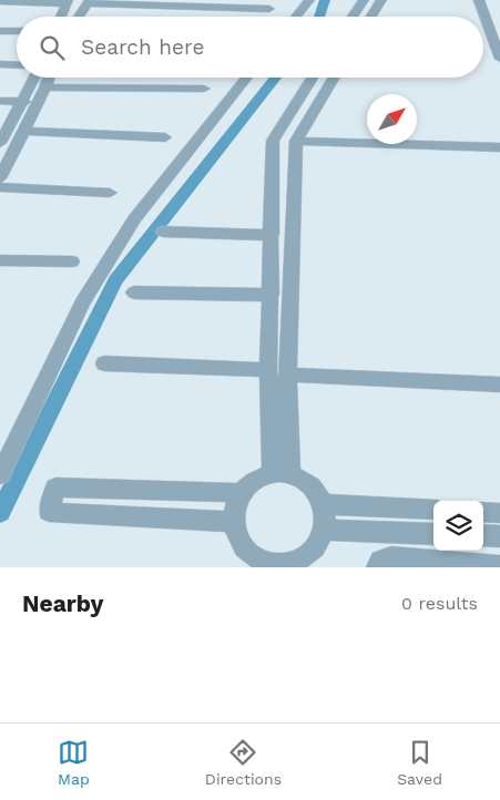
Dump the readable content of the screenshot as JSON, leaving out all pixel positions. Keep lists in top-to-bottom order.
{
  "north": "top right",
  "page": {
    "search": "Search here",
    "heading": ["Nearby", "0 results"],
    "nav": ["Map", "Directions", "Saved"]
  }
}
